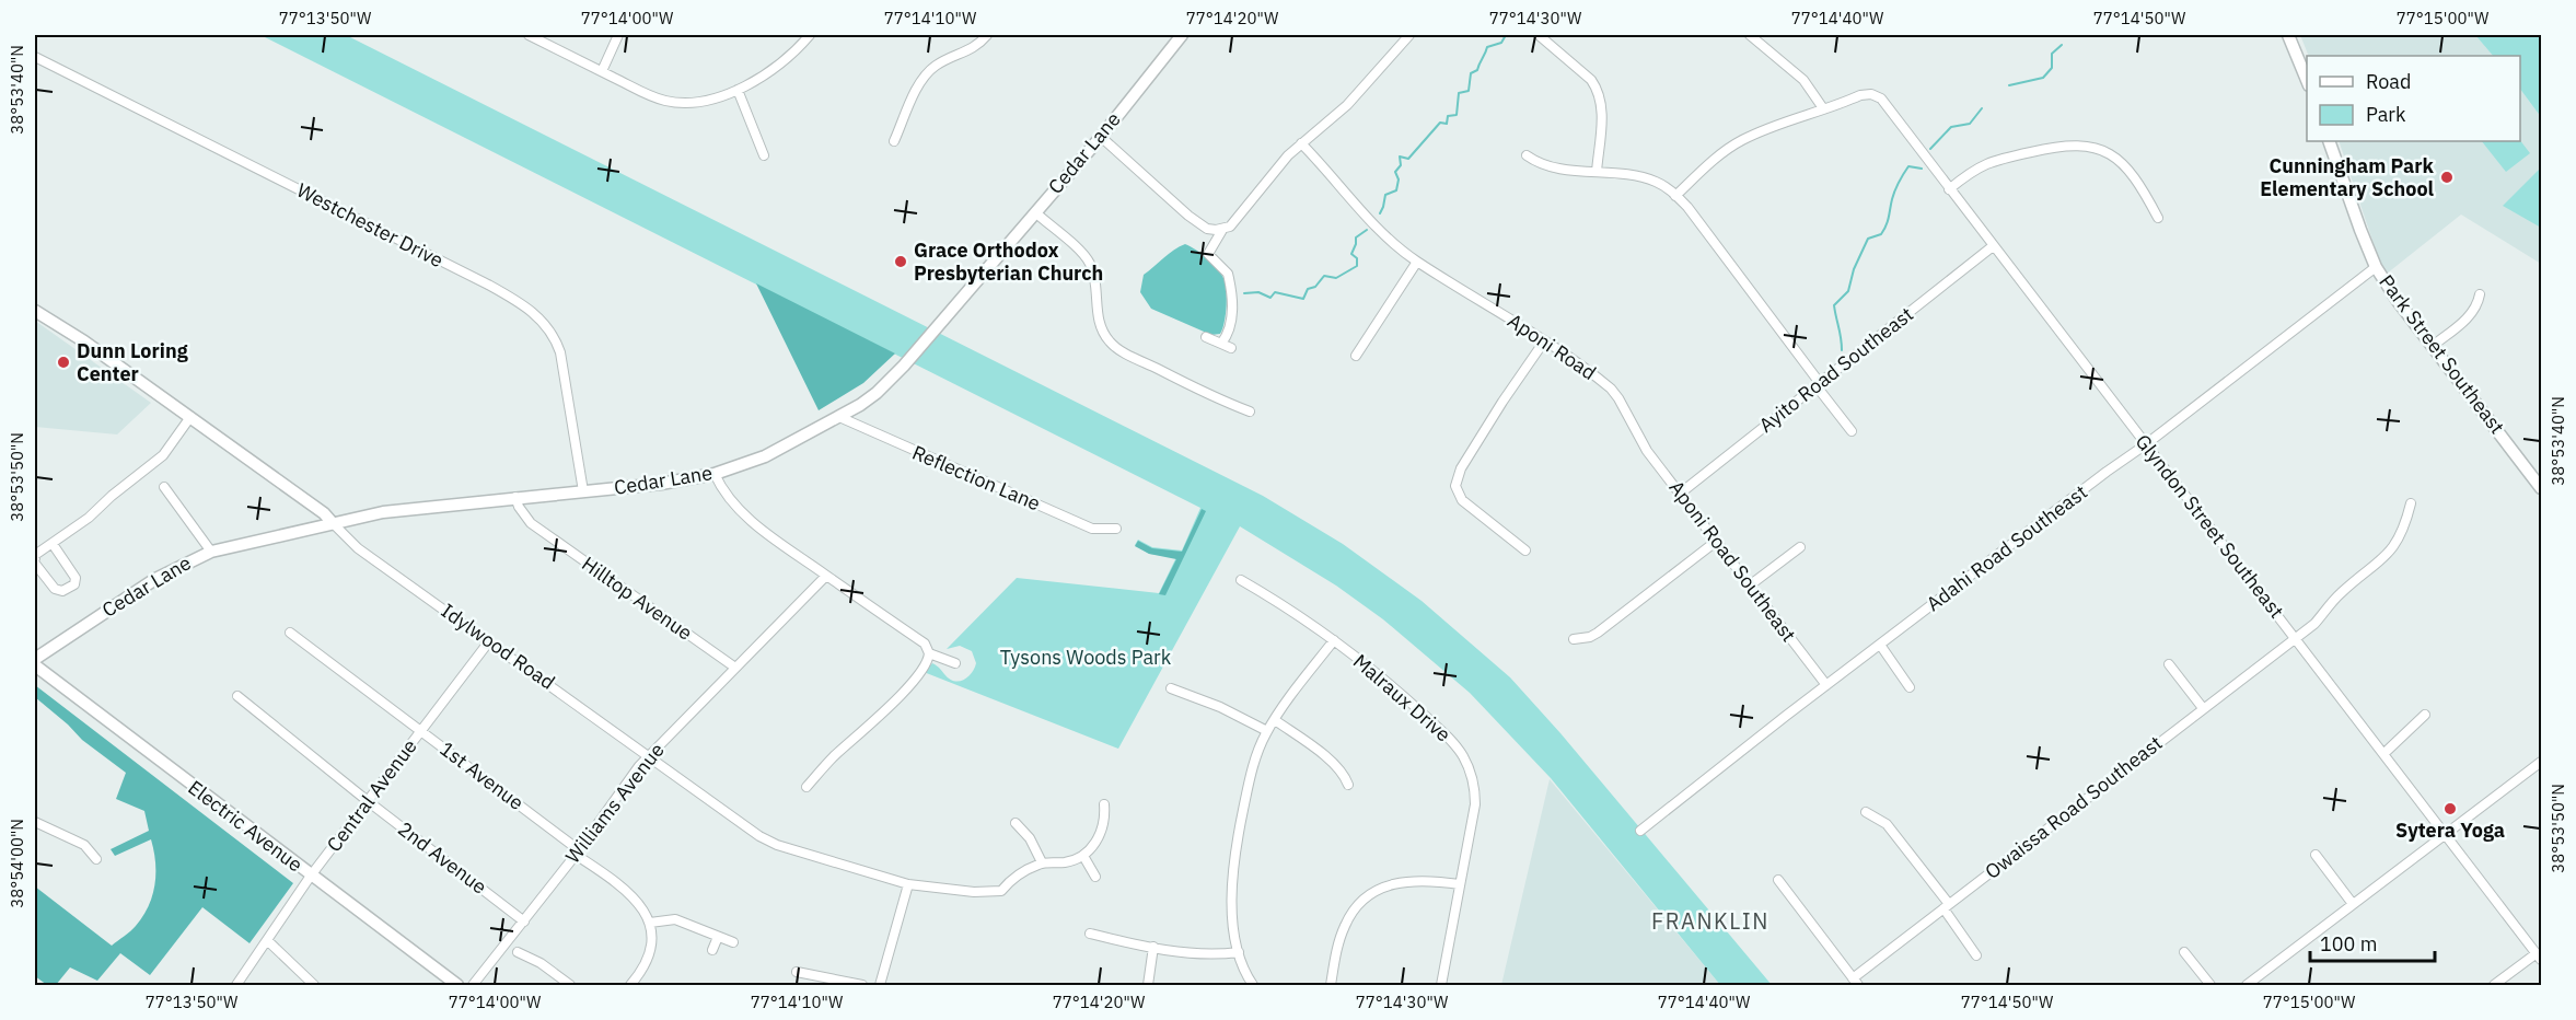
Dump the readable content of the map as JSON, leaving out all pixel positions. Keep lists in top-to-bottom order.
{
  "streets": {
    "main road": [
      "Cedar Lane",
      "Park Street Southeast",
      "Idylwood Road",
      "Electric Avenue"
    ],
    "street": [
      "Westchester Drive",
      "Aponi Road",
      "Ayito Road Southeast",
      "Reflection Lane",
      "Glyndon Street Southeast",
      "Adahi Road Southeast",
      "Aponi Road Southeast",
      "Hilltop Avenue",
      "Malraux Drive",
      "1st Avenue",
      "Central Avenue",
      "Williams Avenue",
      "Owaissa Road Southeast",
      "2nd Avenue"
    ]
  },
  "crossings": [
    ["Cedar Lane", "Westchester Drive"],
    ["Cedar Lane", "Reflection Lane"],
    ["Cedar Lane", "Hilltop Avenue"],
    ["Cedar Lane", "Idylwood Road"],
    ["Aponi Road", "Aponi Road Southeast"],
    ["Park Street Southeast", "Adahi Road Southeast"],
    ["Ayito Road Southeast", "Glyndon Street Southeast"],
    ["Ayito Road Southeast", "Aponi Road Southeast"],
    ["Glyndon Street Southeast", "Adahi Road Southeast"],
    ["Glyndon Street Southeast", "Owaissa Road Southeast"],
    ["Adahi Road Southeast", "Aponi Road Southeast"],
    ["Hilltop Avenue", "Williams Avenue"],
    ["Idylwood Road", "Central Avenue"],
    ["Idylwood Road", "Williams Avenue"],
    ["1st Avenue", "Central Avenue"],
    ["1st Avenue", "Williams Avenue"],
    ["Central Avenue", "Electric Avenue"],
    ["Central Avenue", "2nd Avenue"],
    ["Williams Avenue", "2nd Avenue"]
  ],
  "districts": ["FRANKLIN"],
  "parks": ["Tysons Woods Park"],
  "places": [
    "Cunningham Park Elementary School",
    "Grace Orthodox Presbyterian Church",
    "Dunn Loring Center",
    "Sytera Yoga"
  ],
  "legend": ["Road", "Park"],
  "scale_bar": "100 m",
  "coordinates": [
    "77°13'50\"W",
    "77°14'00\"W",
    "77°14'10\"W",
    "77°14'20\"W",
    "77°14'30\"W",
    "77°14'40\"W",
    "77°14'50\"W",
    "77°15'00\"W",
    "38°53'40\"N",
    "38°53'50\"N",
    "38°54'00\"N"
  ]
}
